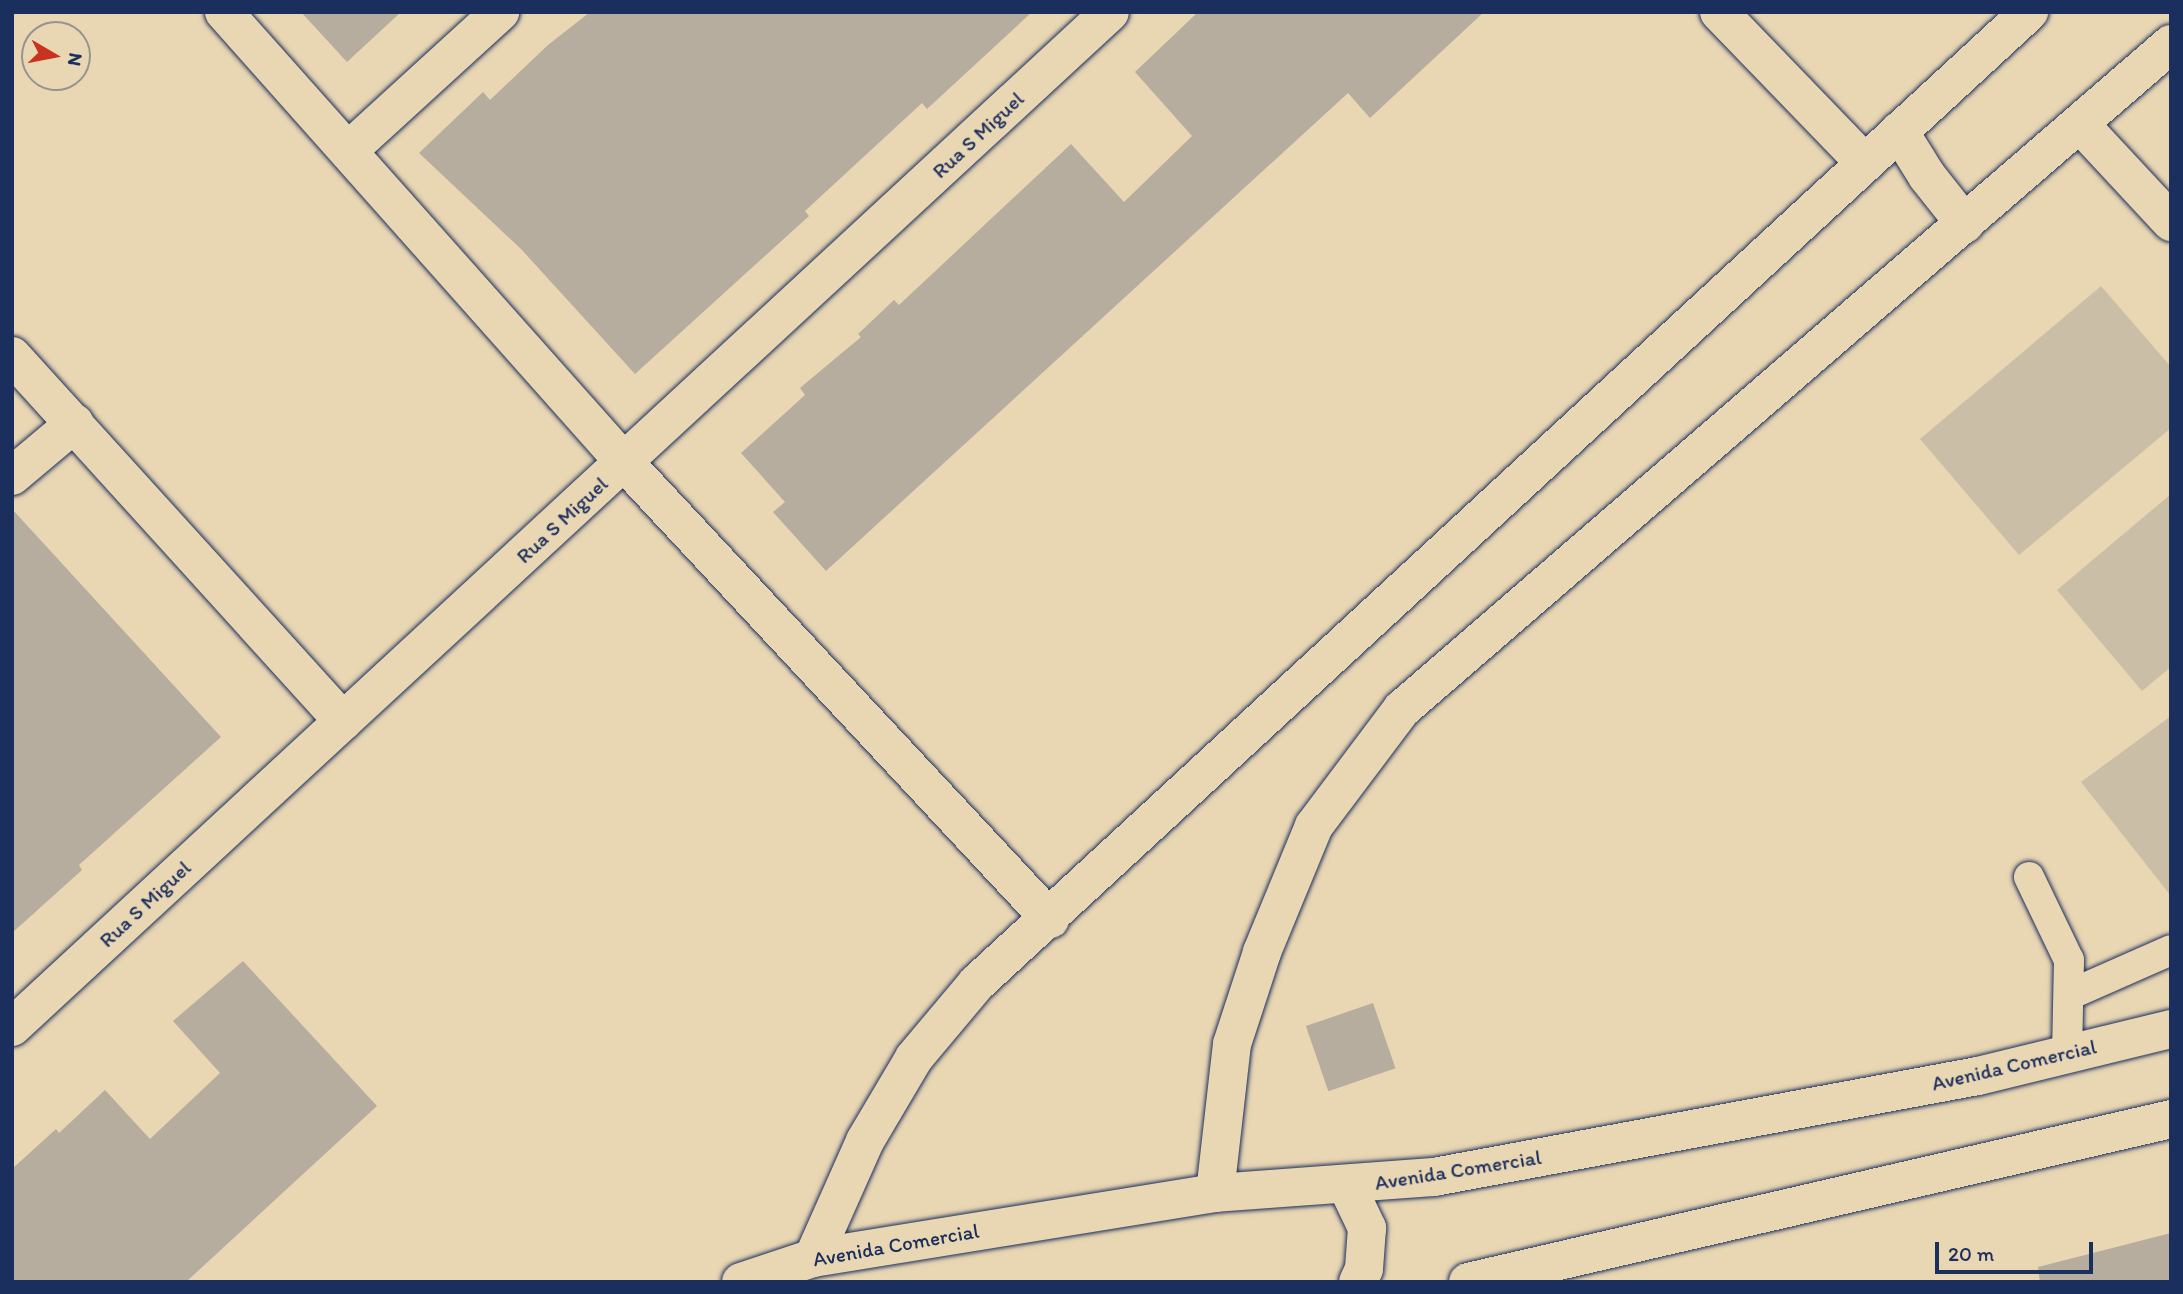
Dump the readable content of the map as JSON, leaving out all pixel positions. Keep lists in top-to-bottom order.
{
  "streets": {
    "street": ["Rua S Miguel", "Avenida Comercial"]
  },
  "scale_bar": "20 m",
  "north": "right"
}
